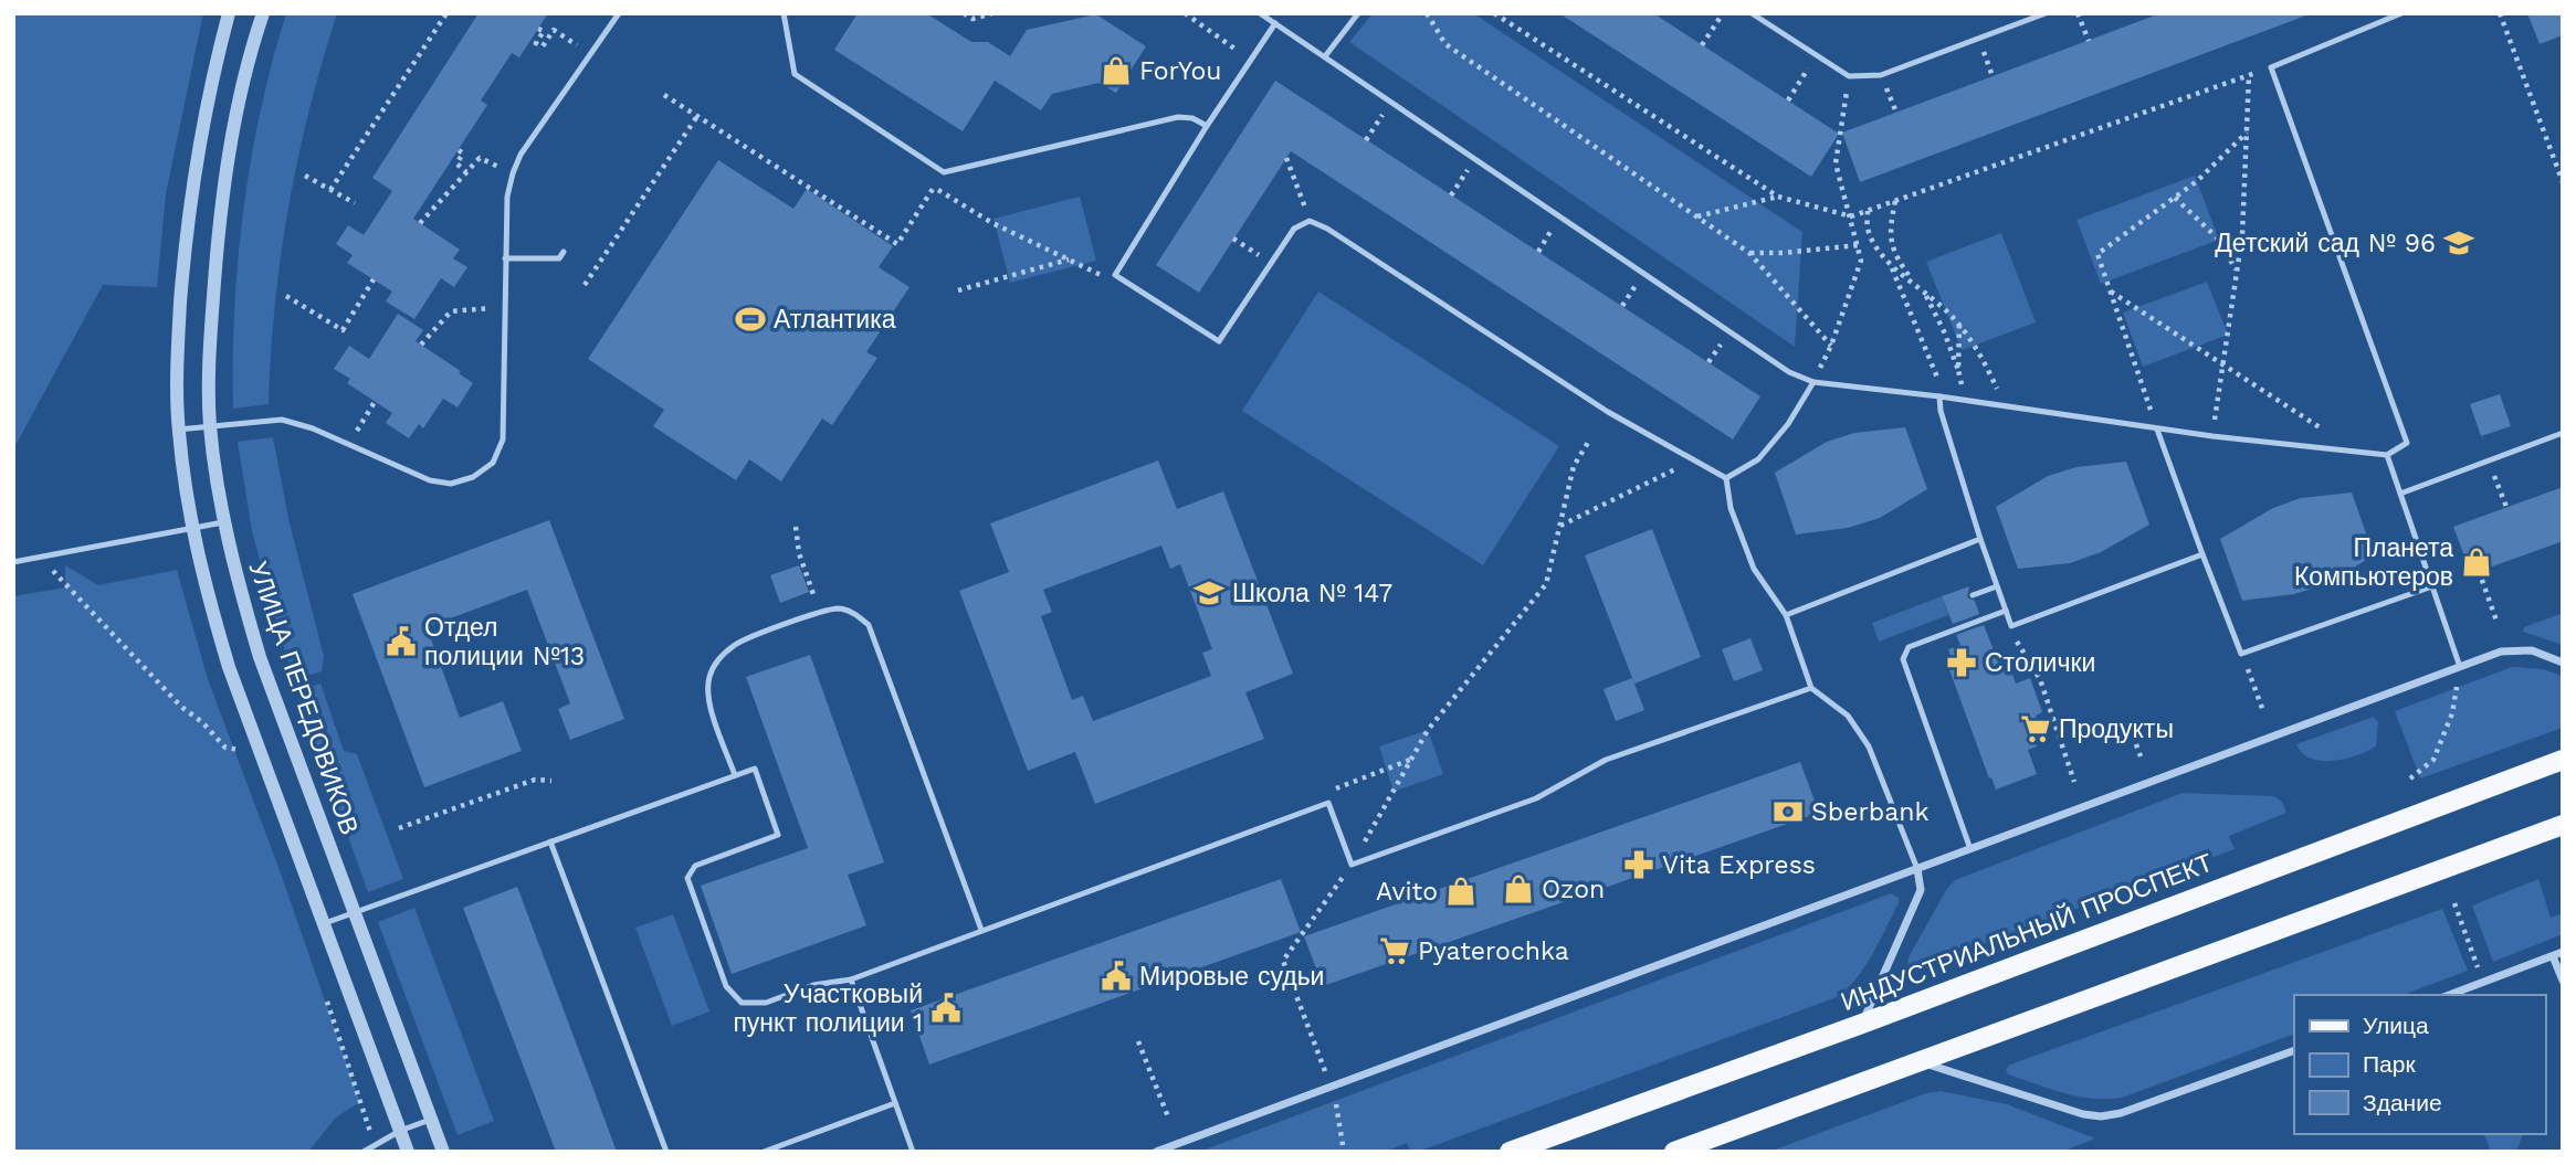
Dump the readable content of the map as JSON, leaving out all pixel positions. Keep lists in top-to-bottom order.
{
  "streets": {
    "main road": ["ИНДУСТРИАЛЬНЫЙ ПРОСПЕКТ"],
    "street": ["УЛИЦА ПЕРЕДОВИКОВ"]
  },
  "places": {
    "shop": [
      "ForYou",
      "Планета Компьютеров",
      "Ozon",
      "Avito"
    ],
    "school or university": ["Детский сад № 96", "Школа № 147"],
    "sports": ["Атлантика"],
    "public building": ["Отдел полиции №13", "Мировые судьи", "Участковый пункт полиции 1"],
    "pharmacy": ["Столички", "Vita Express"],
    "supermarket": ["Продукты", "Pyaterochka"],
    "bank": ["Sberbank"]
  },
  "legend": ["Улица", "Парк", "Здание"]
}
